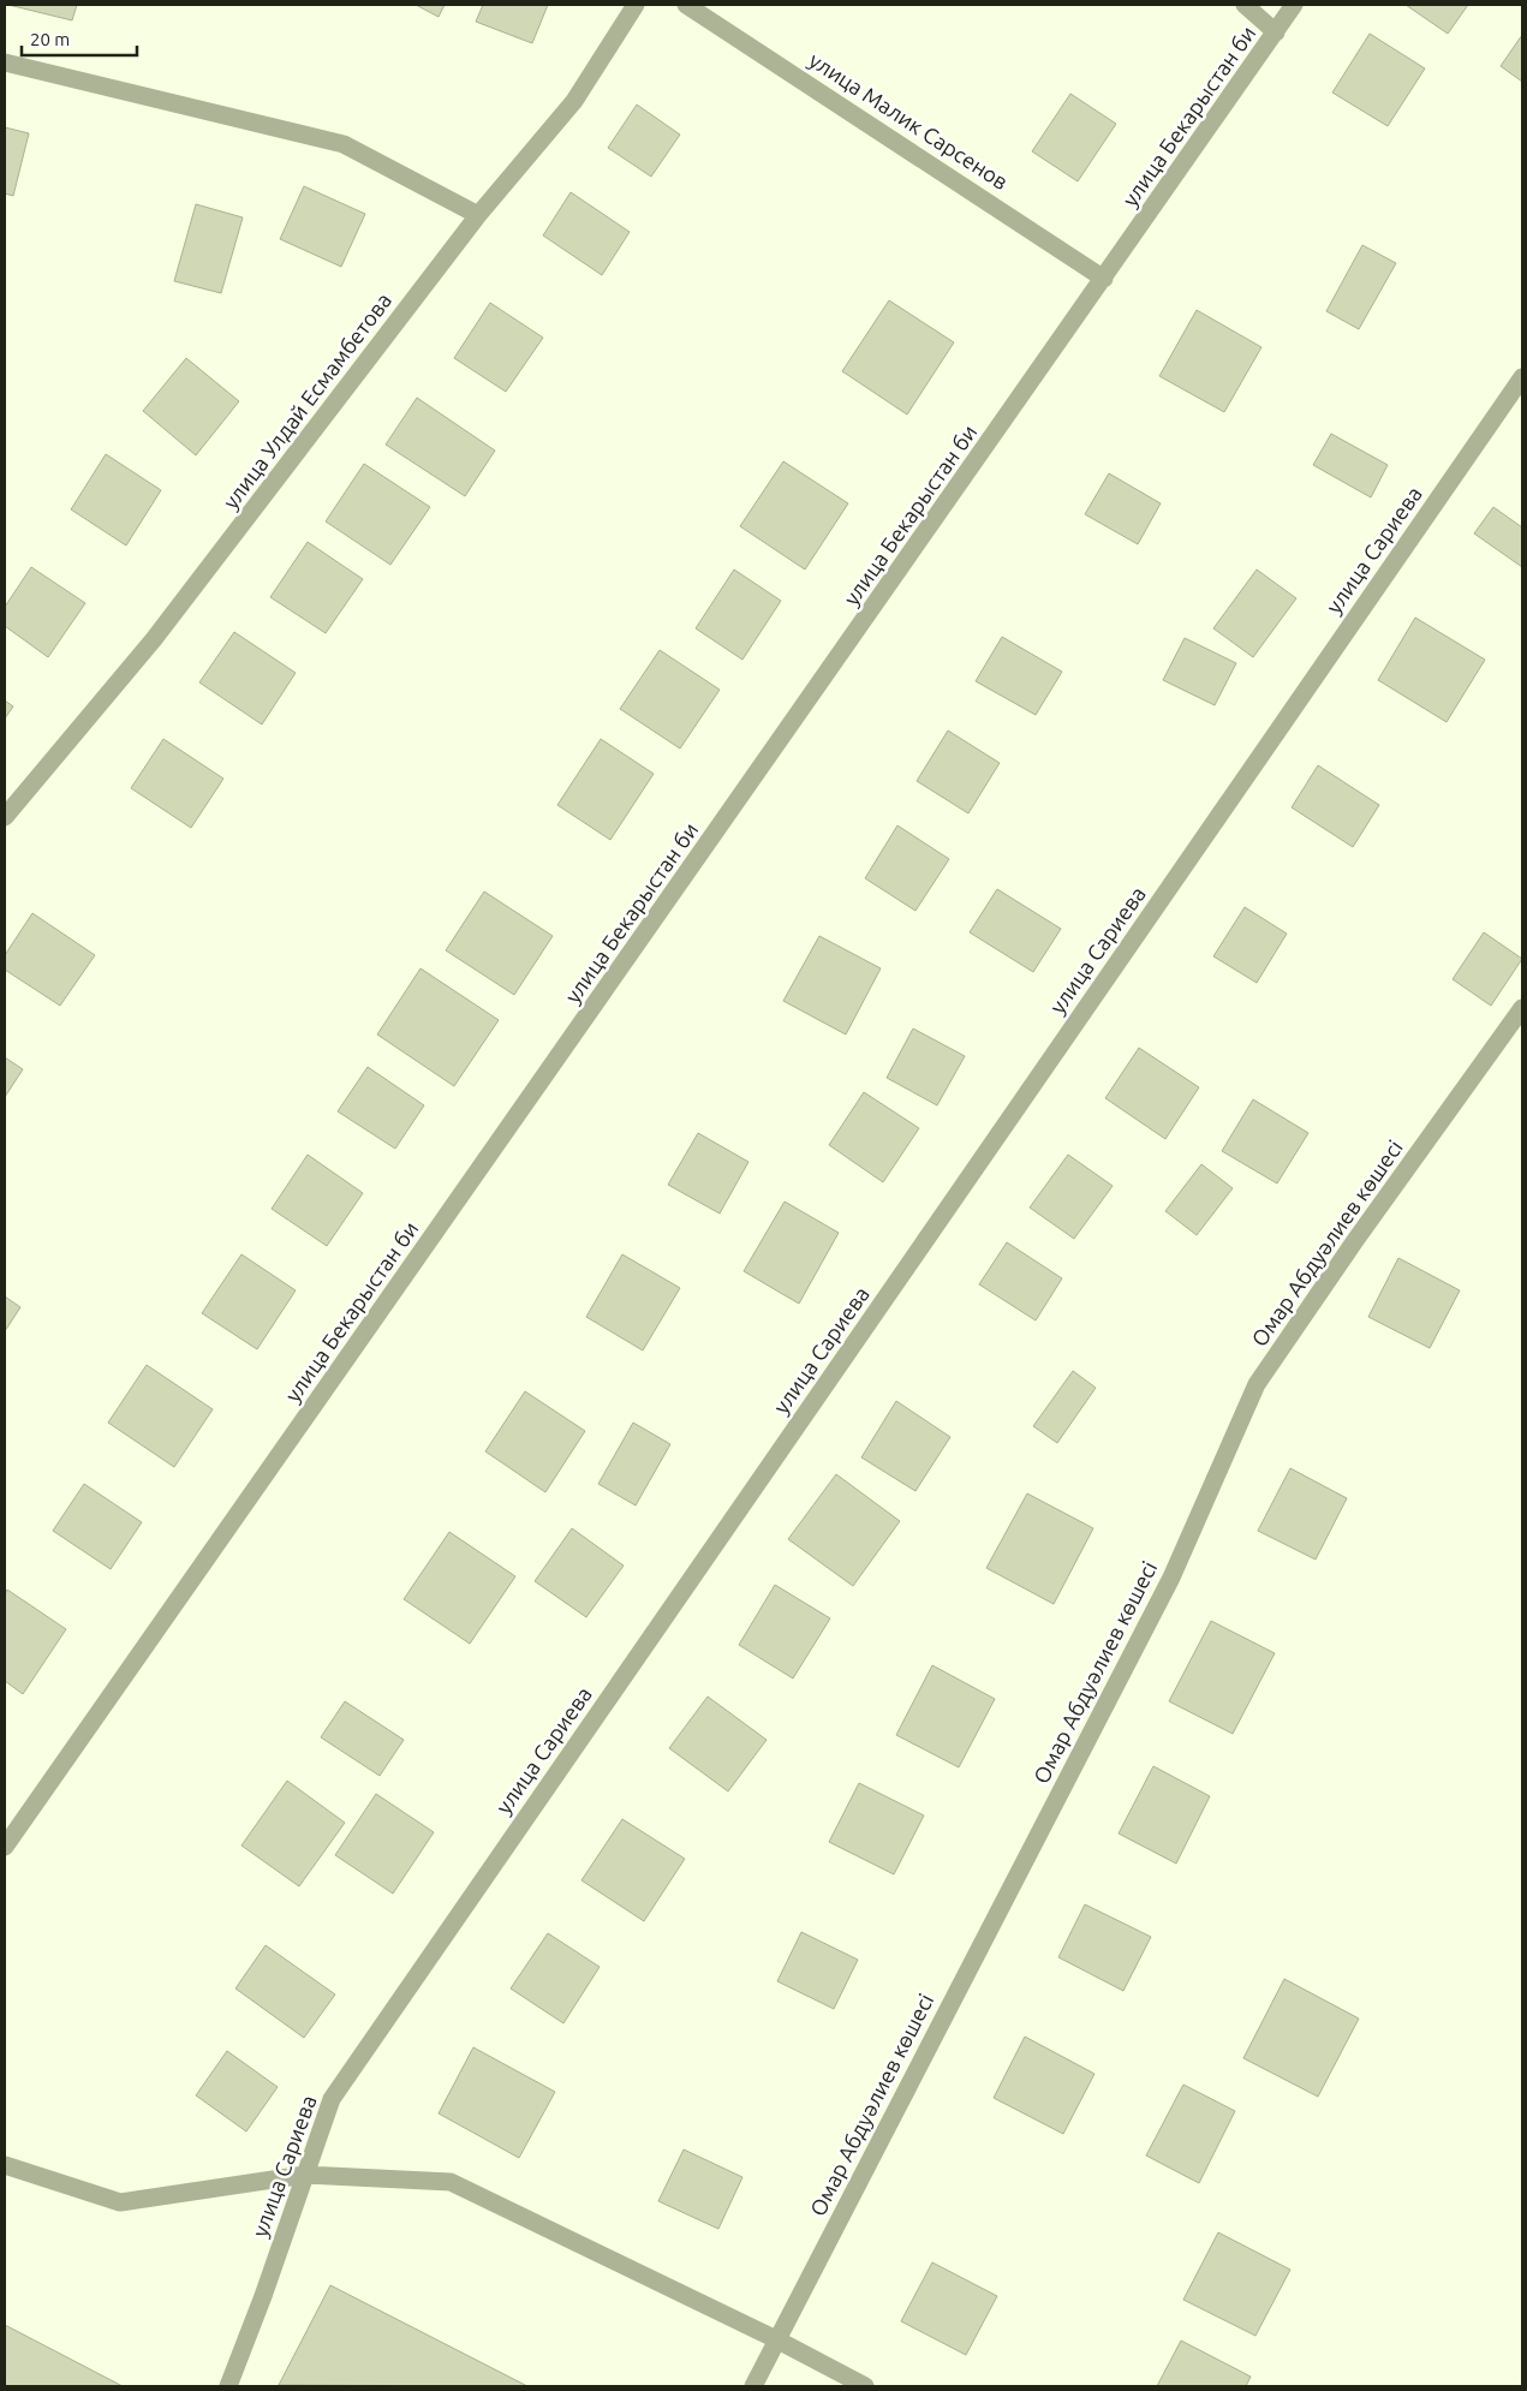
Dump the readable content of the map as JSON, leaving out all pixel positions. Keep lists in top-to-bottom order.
{
  "streets": {
    "street": [
      "улица Бекарыстан би",
      "улица Малик Сарсенов",
      "улица Улдай Есмамбетова",
      "улица Сариева",
      "Омар Абдуәлиев көшесі"
    ]
  },
  "crossings": [
    ["улица Бекарыстан би", "улица Малик Сарсенов"]
  ],
  "scale_bar": "20 m"
}
